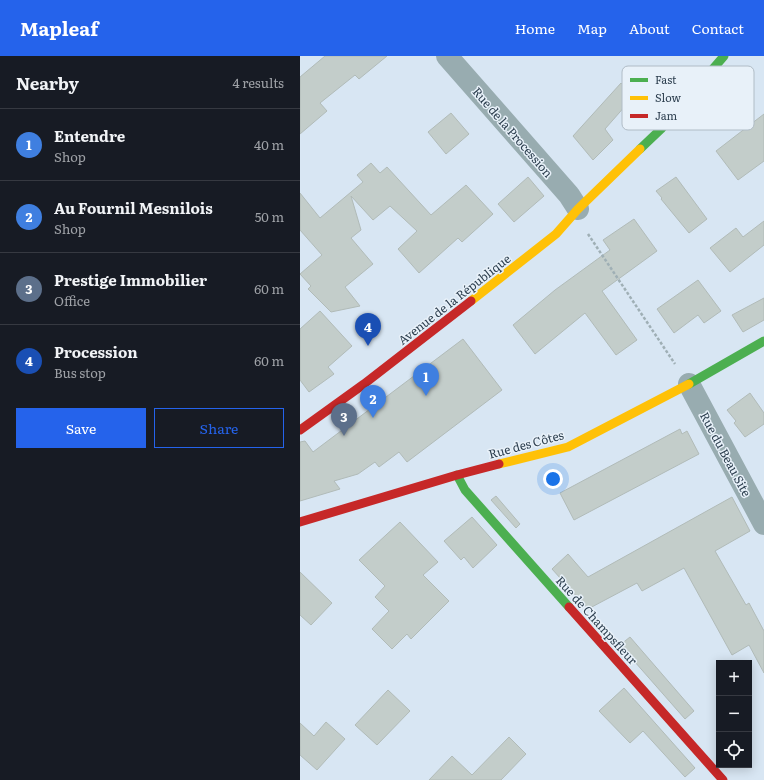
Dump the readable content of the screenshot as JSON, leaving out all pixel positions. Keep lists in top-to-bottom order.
{
  "streets": {
    "street": [
      "Rue de la Procession",
      "Avenue de la République",
      "Rue des Côtes",
      "Rue du Beau Site",
      "Rue de Champsfleur"
    ]
  },
  "crossings": [
    ["Rue de la Procession", "Avenue de la République"],
    ["Rue des Côtes", "Rue du Beau Site"],
    ["Rue des Côtes", "Rue de Champsfleur"]
  ],
  "legend": ["Fast", "Slow", "Jam"],
  "page": {
    "header": "Mapleaf",
    "nav": [
      "Home",
      "Map",
      "About",
      "Contact"
    ],
    "heading": ["Nearby", "4 results"],
    "list": [
      {
        "mark": "1",
        "name": "Entendre",
        "note": "Shop",
        "value": "40 m"
      },
      {
        "mark": "2",
        "name": "Au Fournil Mesnilois",
        "note": "Shop",
        "value": "50 m"
      },
      {
        "mark": "3",
        "name": "Prestige Immobilier",
        "note": "Office",
        "value": "60 m"
      },
      {
        "mark": "4",
        "name": "Procession",
        "note": "Bus stop",
        "value": "60 m"
      }
    ],
    "pins": [
      "4",
      "1",
      "2",
      "3"
    ],
    "buttons": ["Save", "Share"],
    "map_buttons": ["+", "−"]
  }
}
